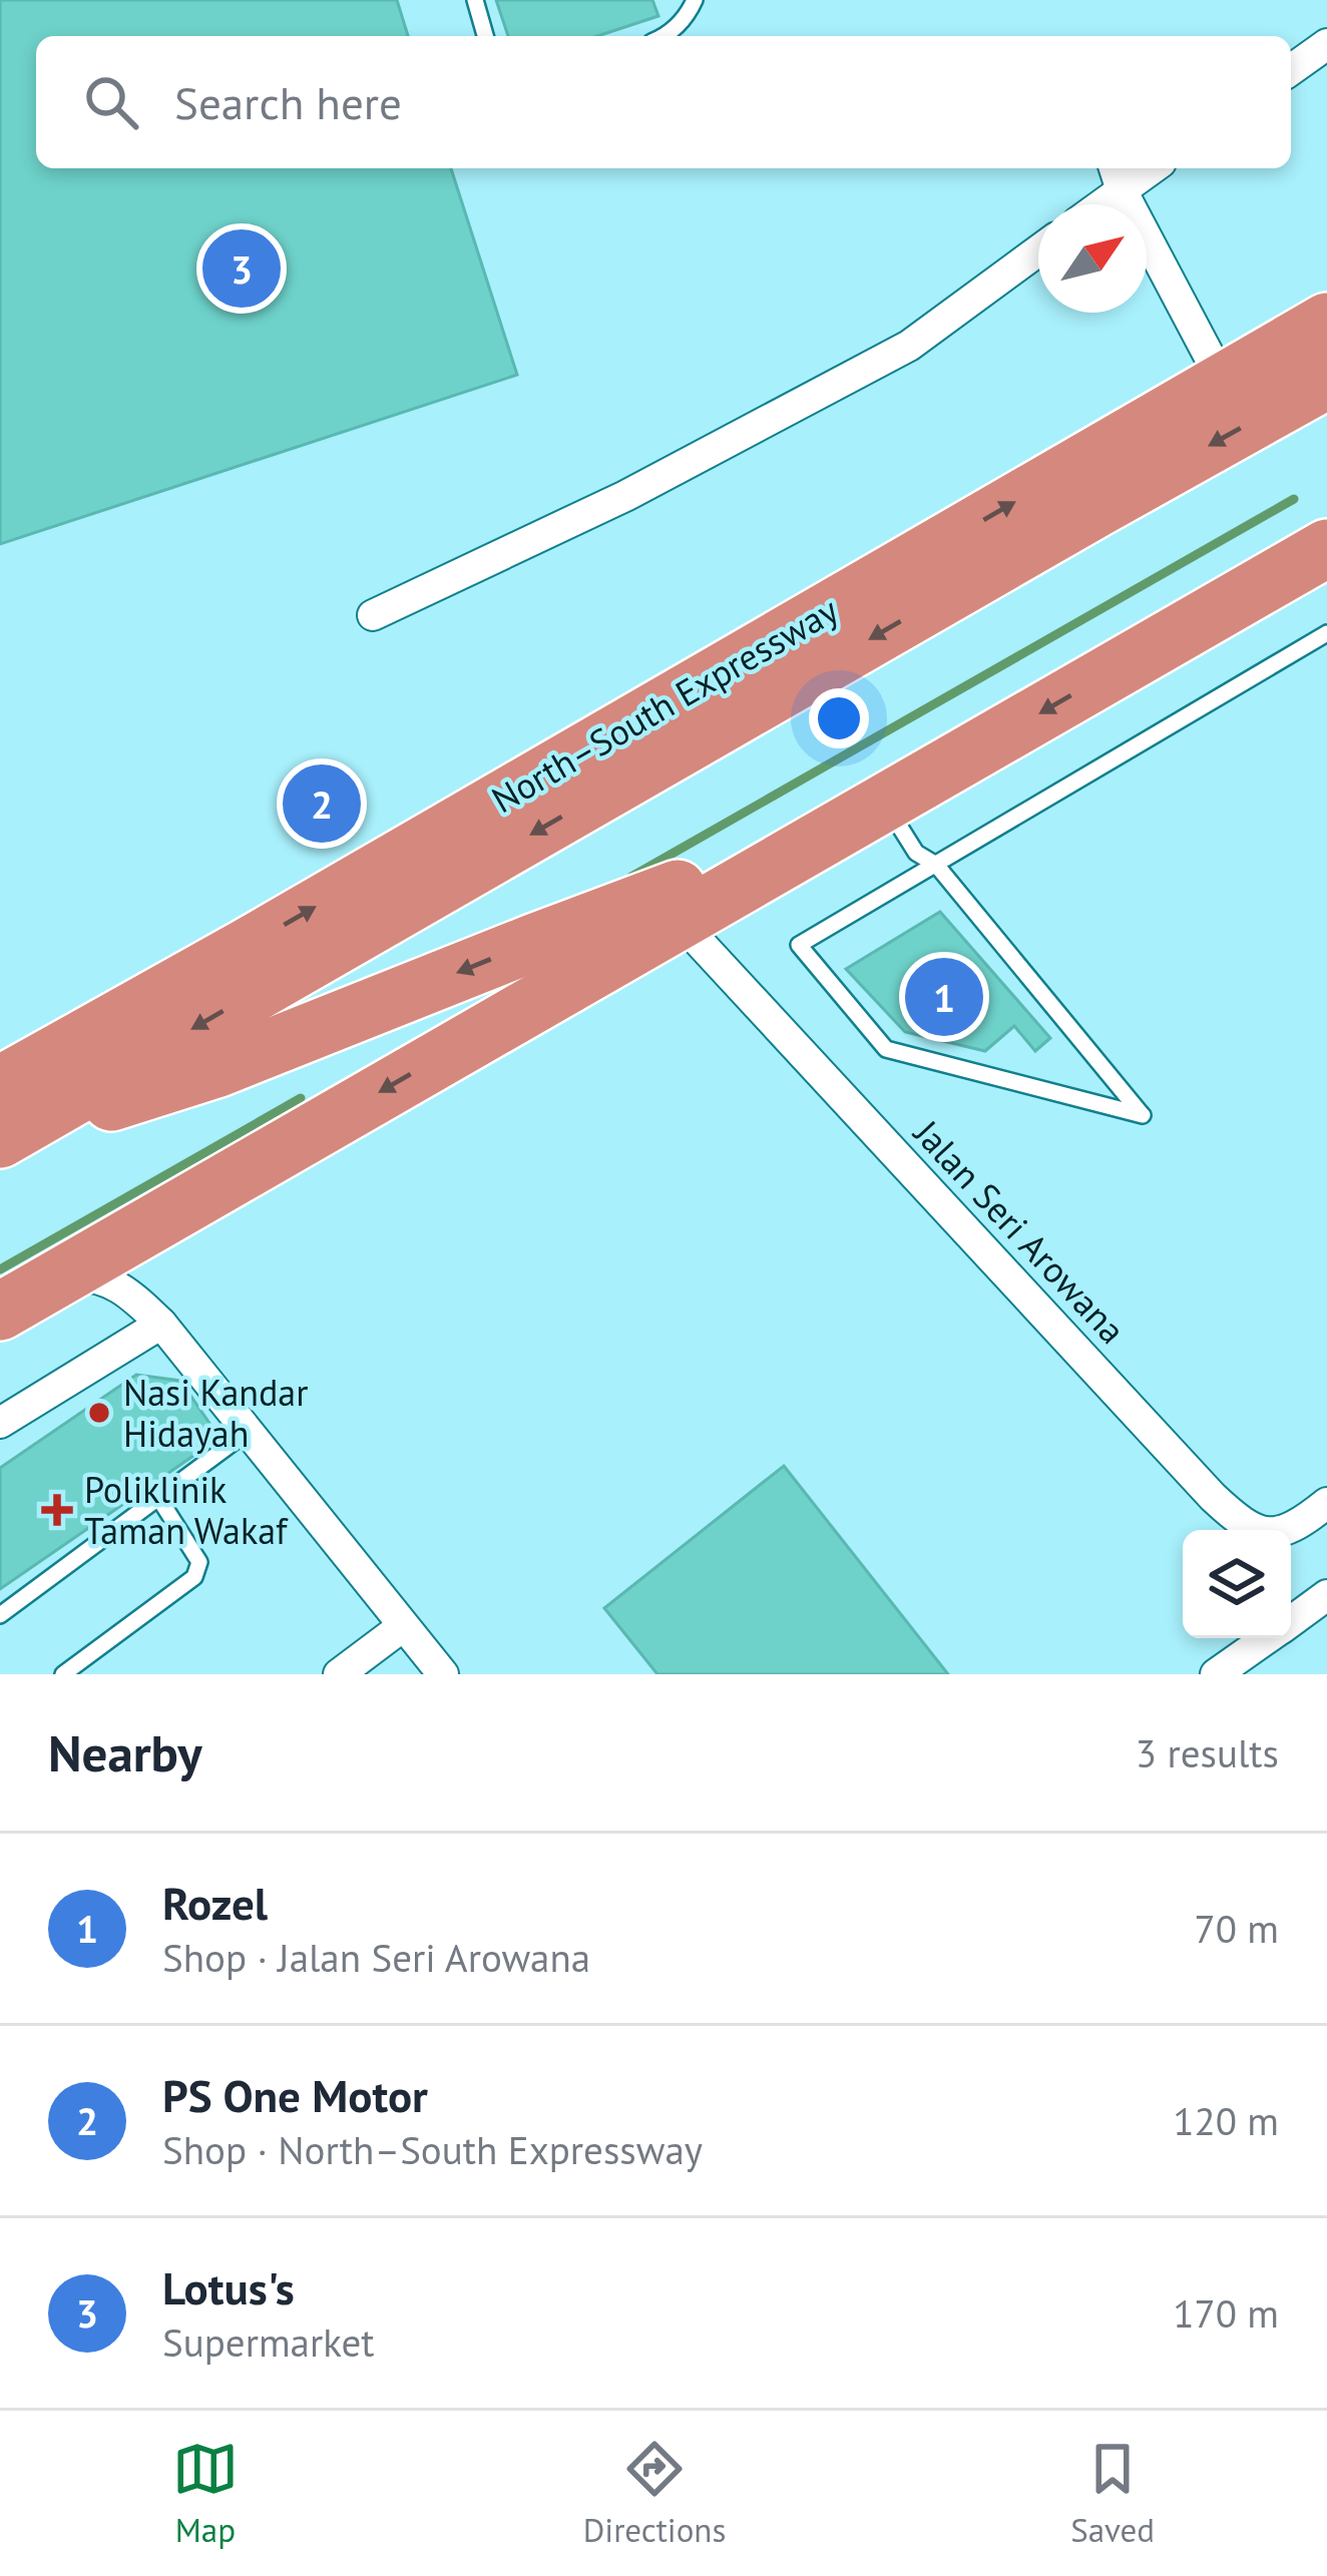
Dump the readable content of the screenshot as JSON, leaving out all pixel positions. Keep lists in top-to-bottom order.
{
  "streets": {
    "highway": ["North–South Expressway"],
    "street": ["Jalan Seri Arowana"]
  },
  "places": {
    "other": ["Nasi Kandar Hidayah"],
    "health": ["Poliklinik Taman Wakaf"]
  },
  "north": "top right",
  "page": {
    "search": "Search here",
    "pins": ["3", "2", "1"],
    "heading": ["Nearby", "3 results"],
    "list": [
      {
        "mark": "1",
        "name": "Rozel",
        "note": "Shop · Jalan Seri Arowana",
        "value": "70 m"
      },
      {
        "mark": "2",
        "name": "PS One Motor",
        "note": "Shop · North–South Expressway",
        "value": "120 m"
      },
      {
        "mark": "3",
        "name": "Lotus's",
        "note": "Supermarket",
        "value": "170 m"
      }
    ],
    "nav": ["Map", "Directions", "Saved"]
  }
}
